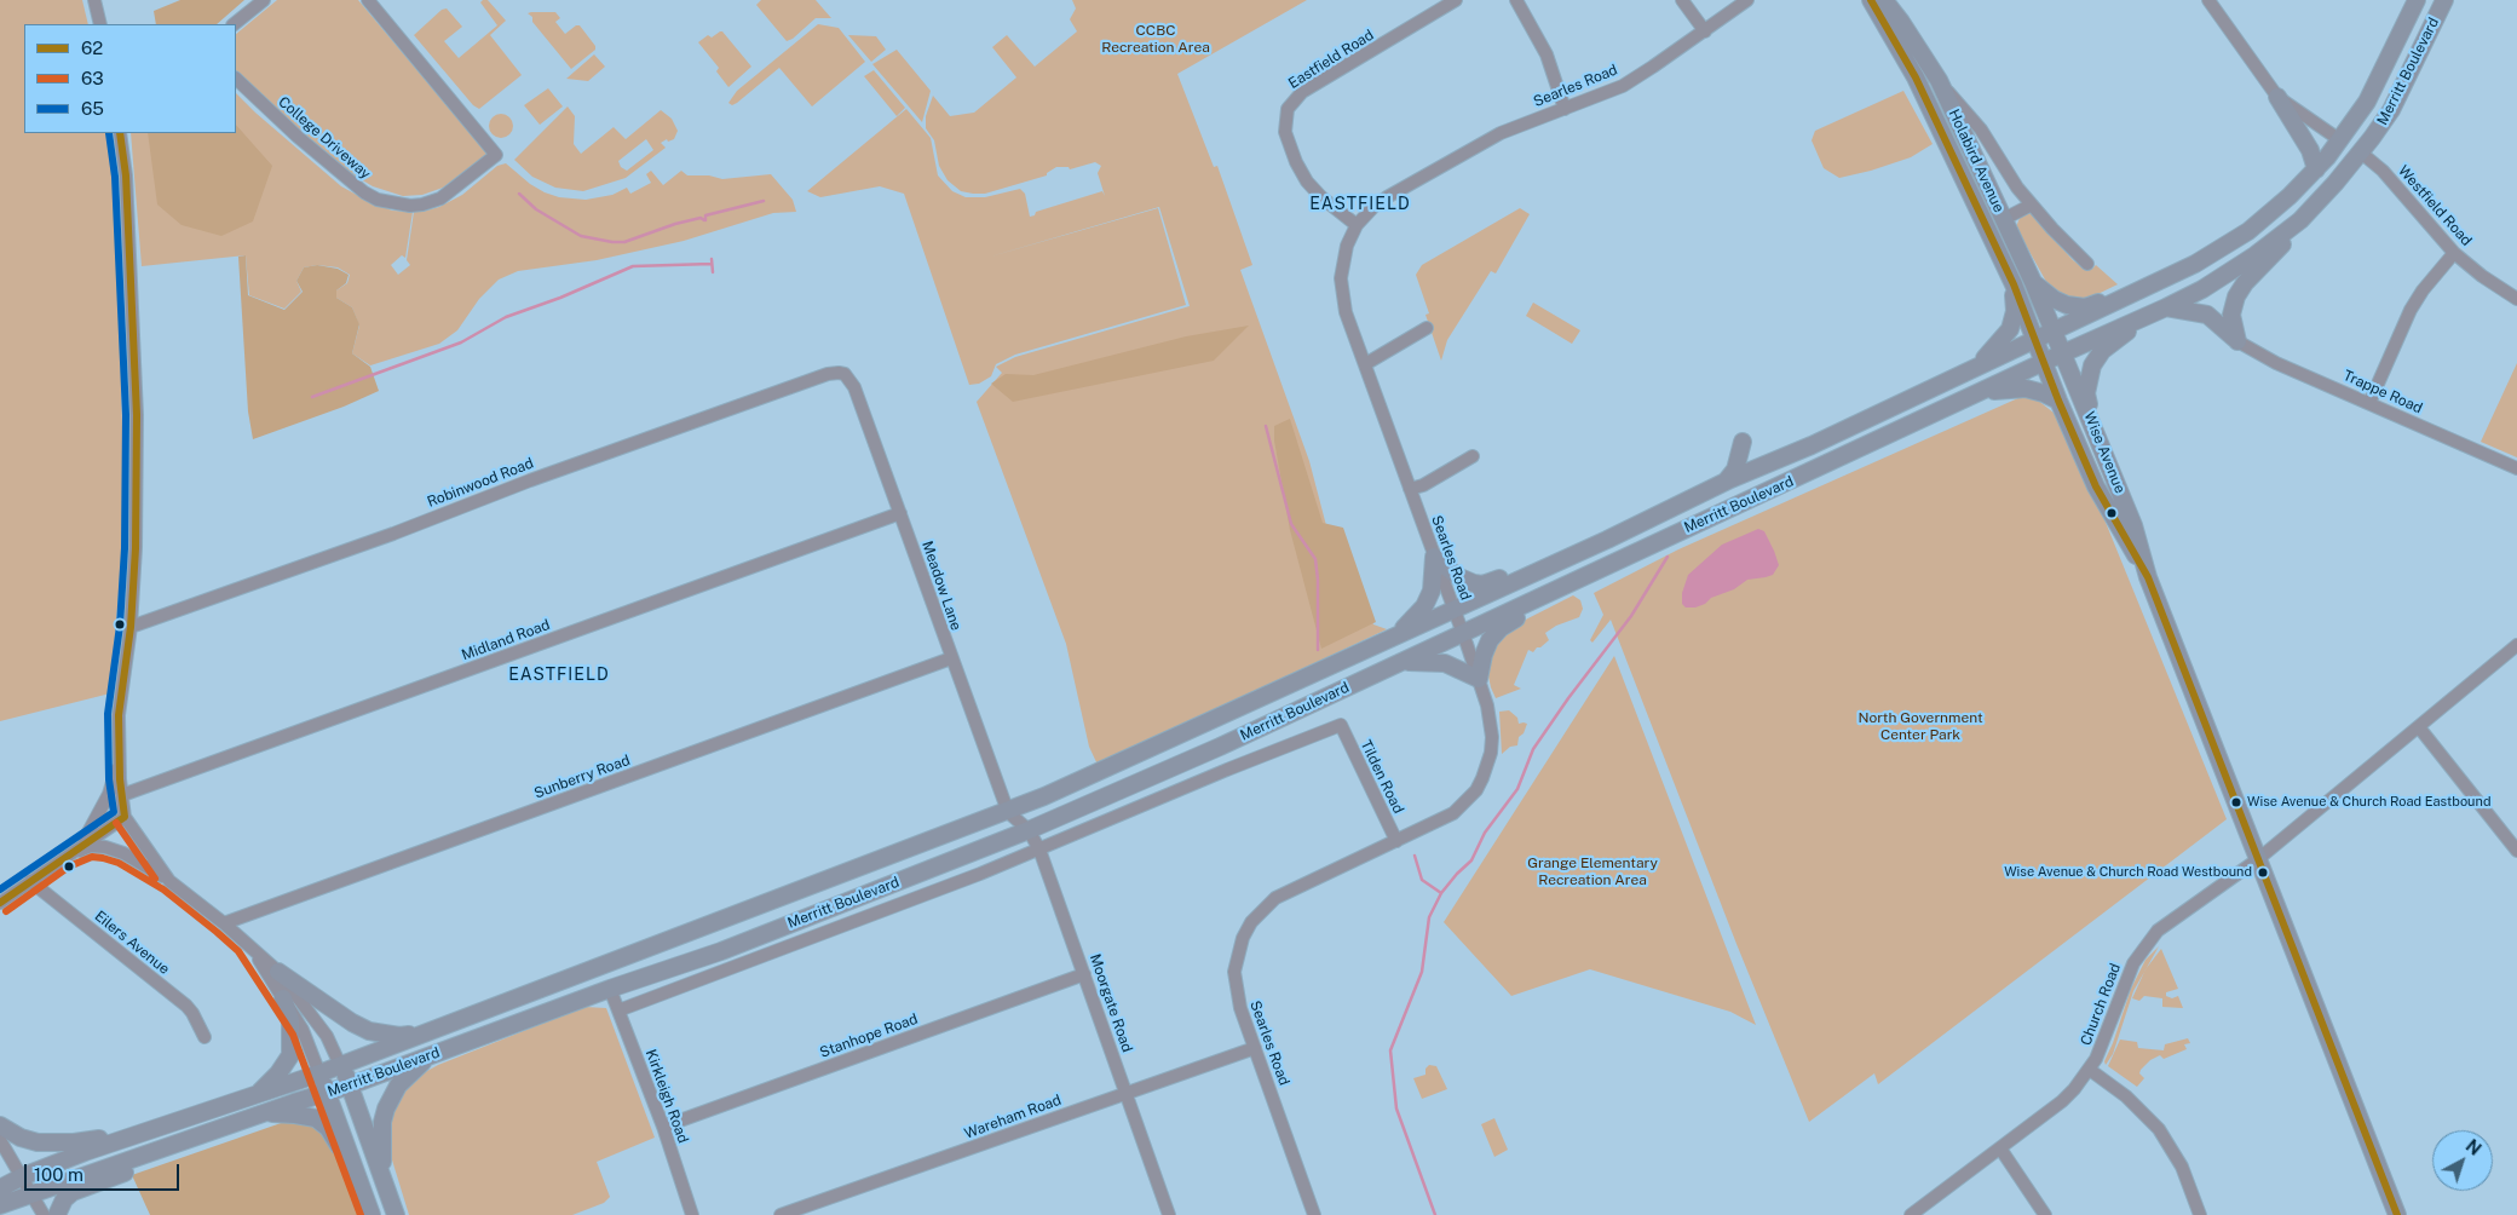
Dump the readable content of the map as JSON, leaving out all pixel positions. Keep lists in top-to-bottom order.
{
  "streets": {
    "main road": ["Merritt Boulevard", "Holabird Avenue", "Wise Avenue"],
    "street": [
      "Eastfield Road",
      "Searles Road",
      "College Driveway",
      "Westfield Road",
      "Trappe Road",
      "Robinwood Road",
      "Meadow Lane",
      "Midland Road",
      "Sunberry Road",
      "Tilden Road",
      "Eilers Avenue",
      "Moorgate Road",
      "Church Road",
      "Stanhope Road",
      "Kirkleigh Road",
      "Wareham Road"
    ]
  },
  "crossings": [
    ["Eastfield Road", "Searles Road"],
    ["Merritt Boulevard", "Searles Road"],
    ["Merritt Boulevard", "Holabird Avenue"],
    ["Merritt Boulevard", "Westfield Road"],
    ["Merritt Boulevard", "Wise Avenue"],
    ["Merritt Boulevard", "Meadow Lane"],
    ["Merritt Boulevard", "Tilden Road"],
    ["Merritt Boulevard", "Moorgate Road"],
    ["Merritt Boulevard", "Kirkleigh Road"],
    ["Searles Road", "Tilden Road"],
    ["Searles Road", "Wareham Road"],
    ["Holabird Avenue", "Wise Avenue"],
    ["Wise Avenue", "Church Road"],
    ["Robinwood Road", "Meadow Lane"],
    ["Meadow Lane", "Midland Road"],
    ["Meadow Lane", "Sunberry Road"],
    ["Meadow Lane", "Moorgate Road"],
    ["Moorgate Road", "Stanhope Road"],
    ["Moorgate Road", "Wareham Road"],
    ["Stanhope Road", "Kirkleigh Road"]
  ],
  "districts": ["EASTFIELD", "EASTFIELD"],
  "parks": ["CCBC Recreation Area", "North Government Center Park", "Grange Elementary Recreation Area"],
  "places": ["Wise Avenue & Church Road Eastbound", "Wise Avenue & Church Road Westbound"],
  "lines": ["transit line 62", "transit line 65", "transit line 63"],
  "legend": ["62", "63", "65"],
  "scale_bar": "100 m",
  "north": "top right"
}
